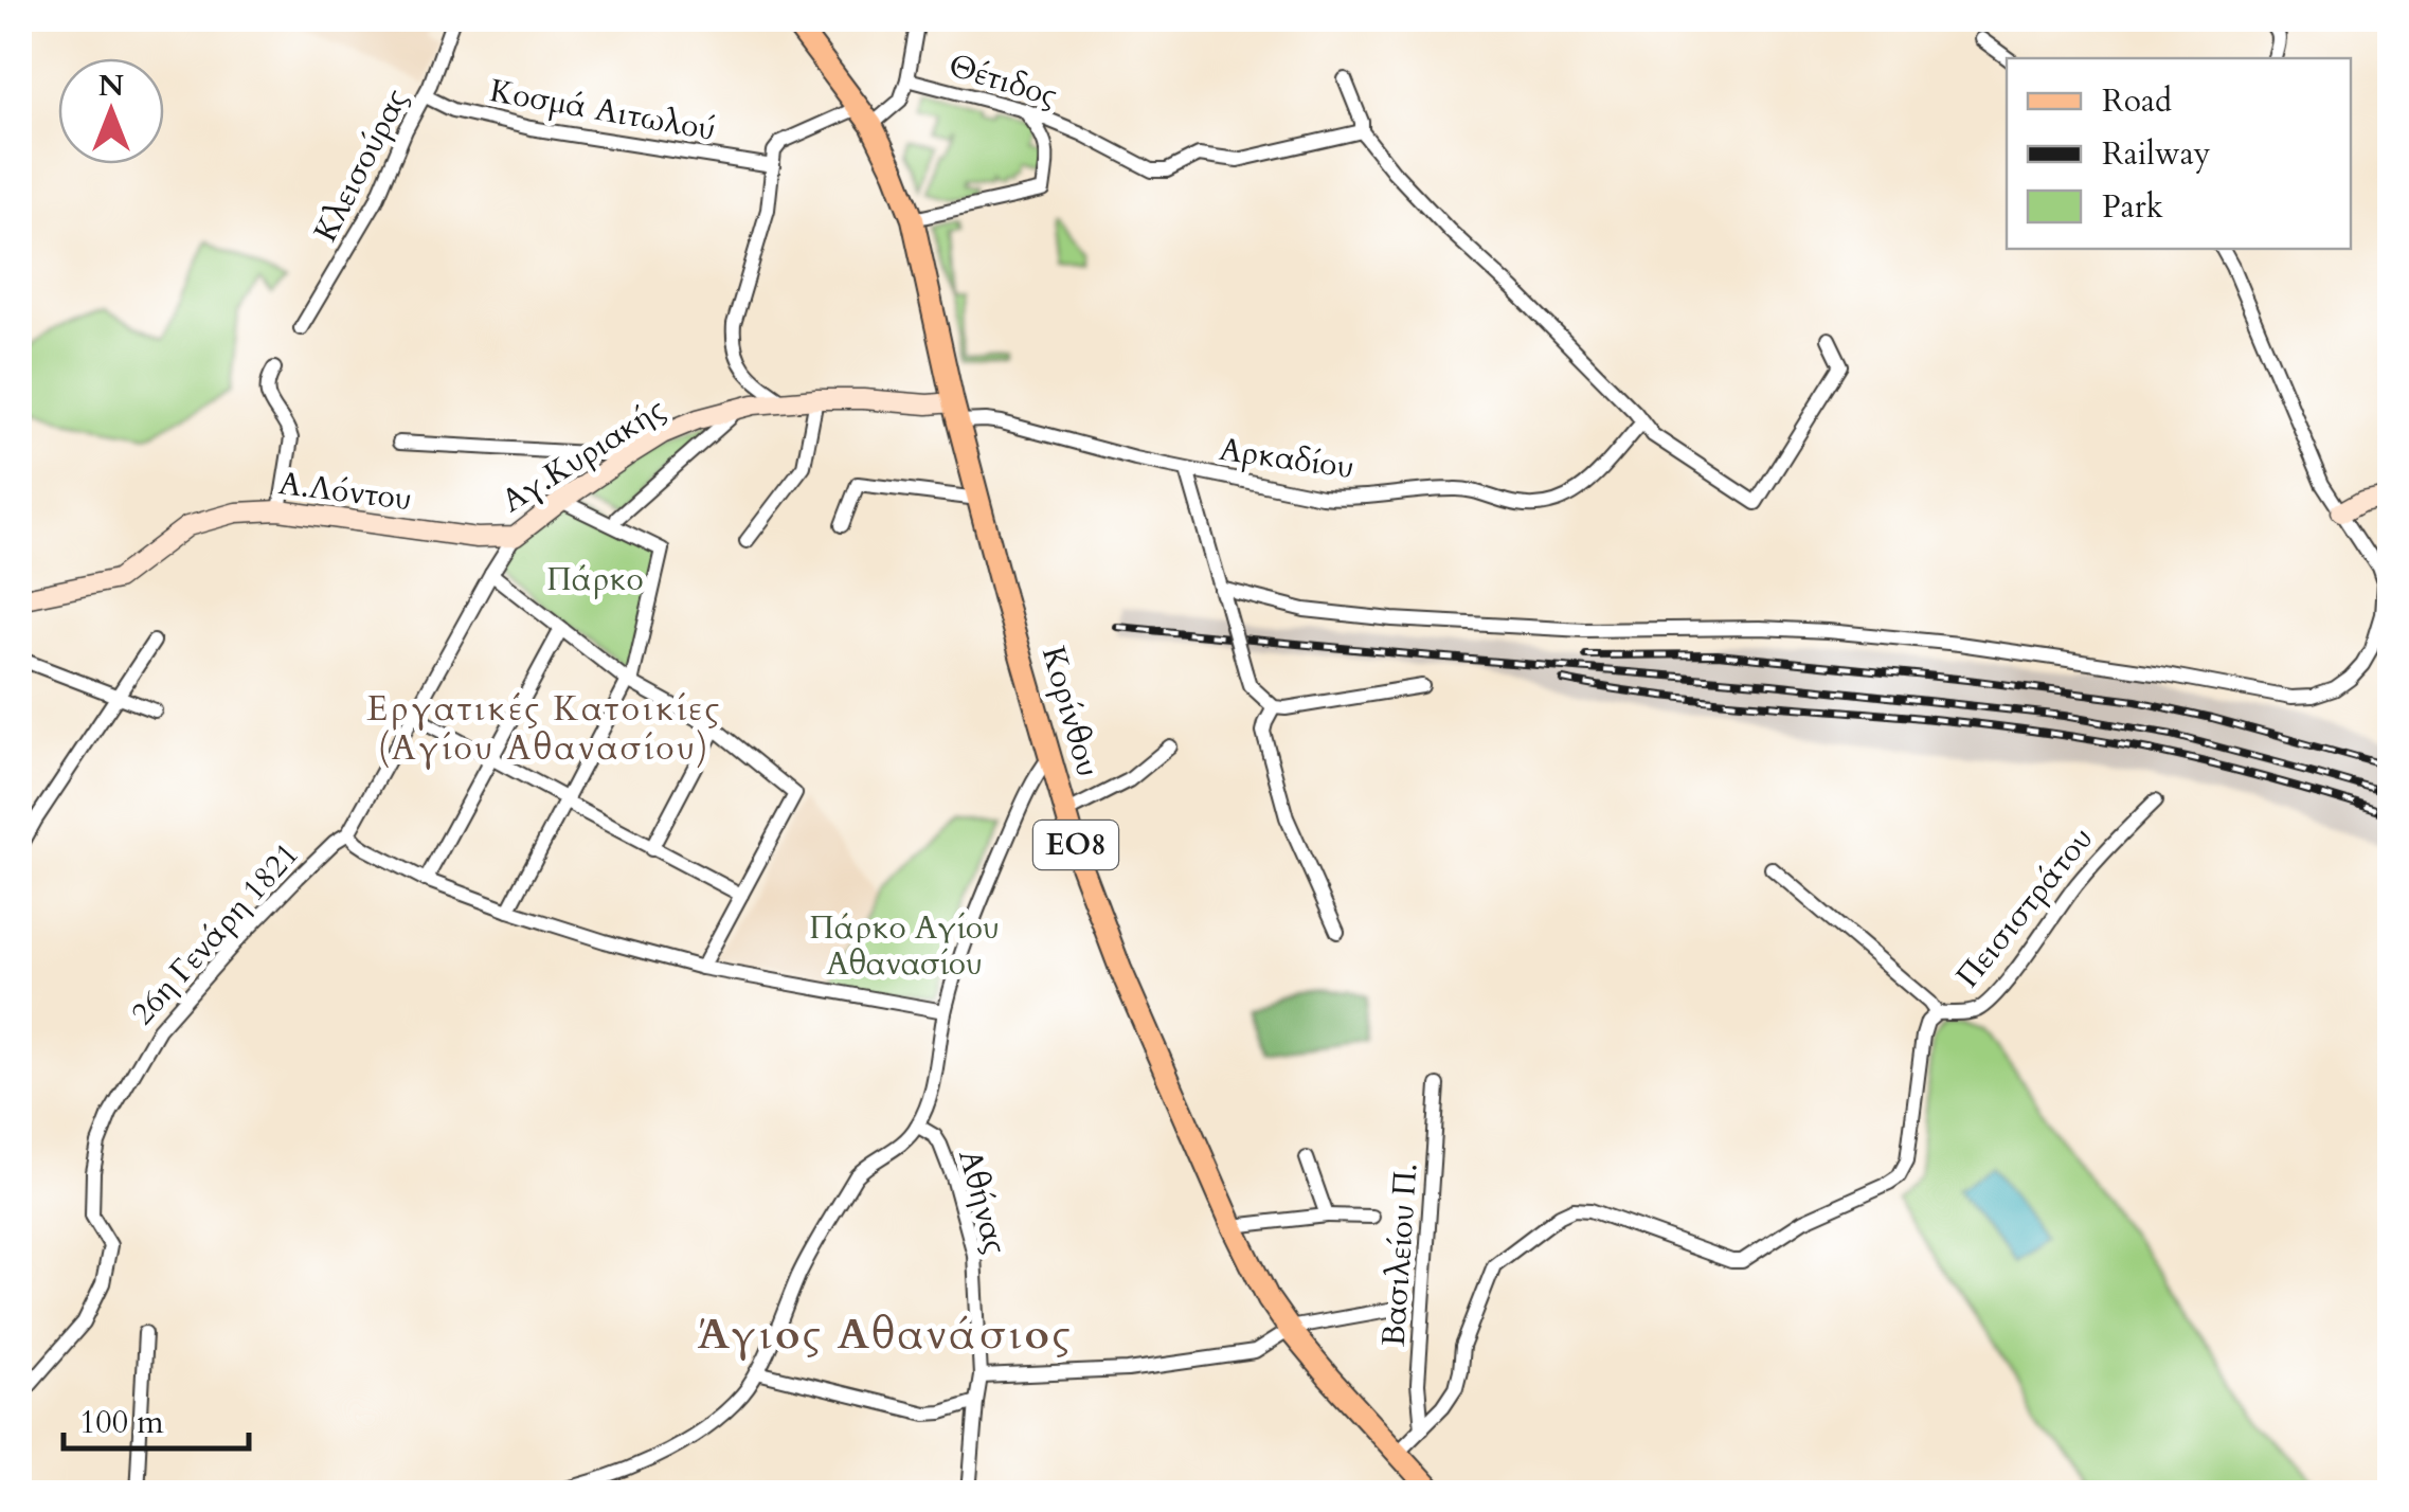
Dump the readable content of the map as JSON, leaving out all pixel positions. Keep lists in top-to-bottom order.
{
  "streets": {
    "main road": [
      "Αγ.Κυριακής",
      "Α.Λόντου",
      "Κορίνθου",
      "ΕΟ8"
    ],
    "street": [
      "Θέτιδος",
      "Κοσμά Αιτωλού",
      "Κλεισούρας",
      "Αρκαδίου",
      "Πεισιστράτου",
      "26η Γενάρη 1821",
      "Αθήνας",
      "Βασιλείου Π."
    ]
  },
  "crossings": [
    ["Κοσμά Αιτωλού", "Κλεισούρας"],
    ["Αγ.Κυριακής", "Αρκαδίου"],
    ["Αγ.Κυριακής", "Α.Λόντου"],
    ["Αγ.Κυριακής", "Κορίνθου"],
    ["Αγ.Κυριακής", "26η Γενάρη 1821"],
    ["Αρκαδίου", "Κορίνθου"],
    ["Α.Λόντου", "26η Γενάρη 1821"],
    ["Κορίνθου", "Πεισιστράτου"],
    ["Πεισιστράτου", "Βασιλείου Π."]
  ],
  "districts": ["Εργατικές Κατοικίες (Αγίου Αθανασίου)", "Άγιος Αθανάσιος"],
  "parks": ["Πάρκο", "Πάρκο Αγίου Αθανασίου"],
  "legend": ["Road", "Railway", "Park"],
  "scale_bar": "100 m",
  "north": "top"
}
